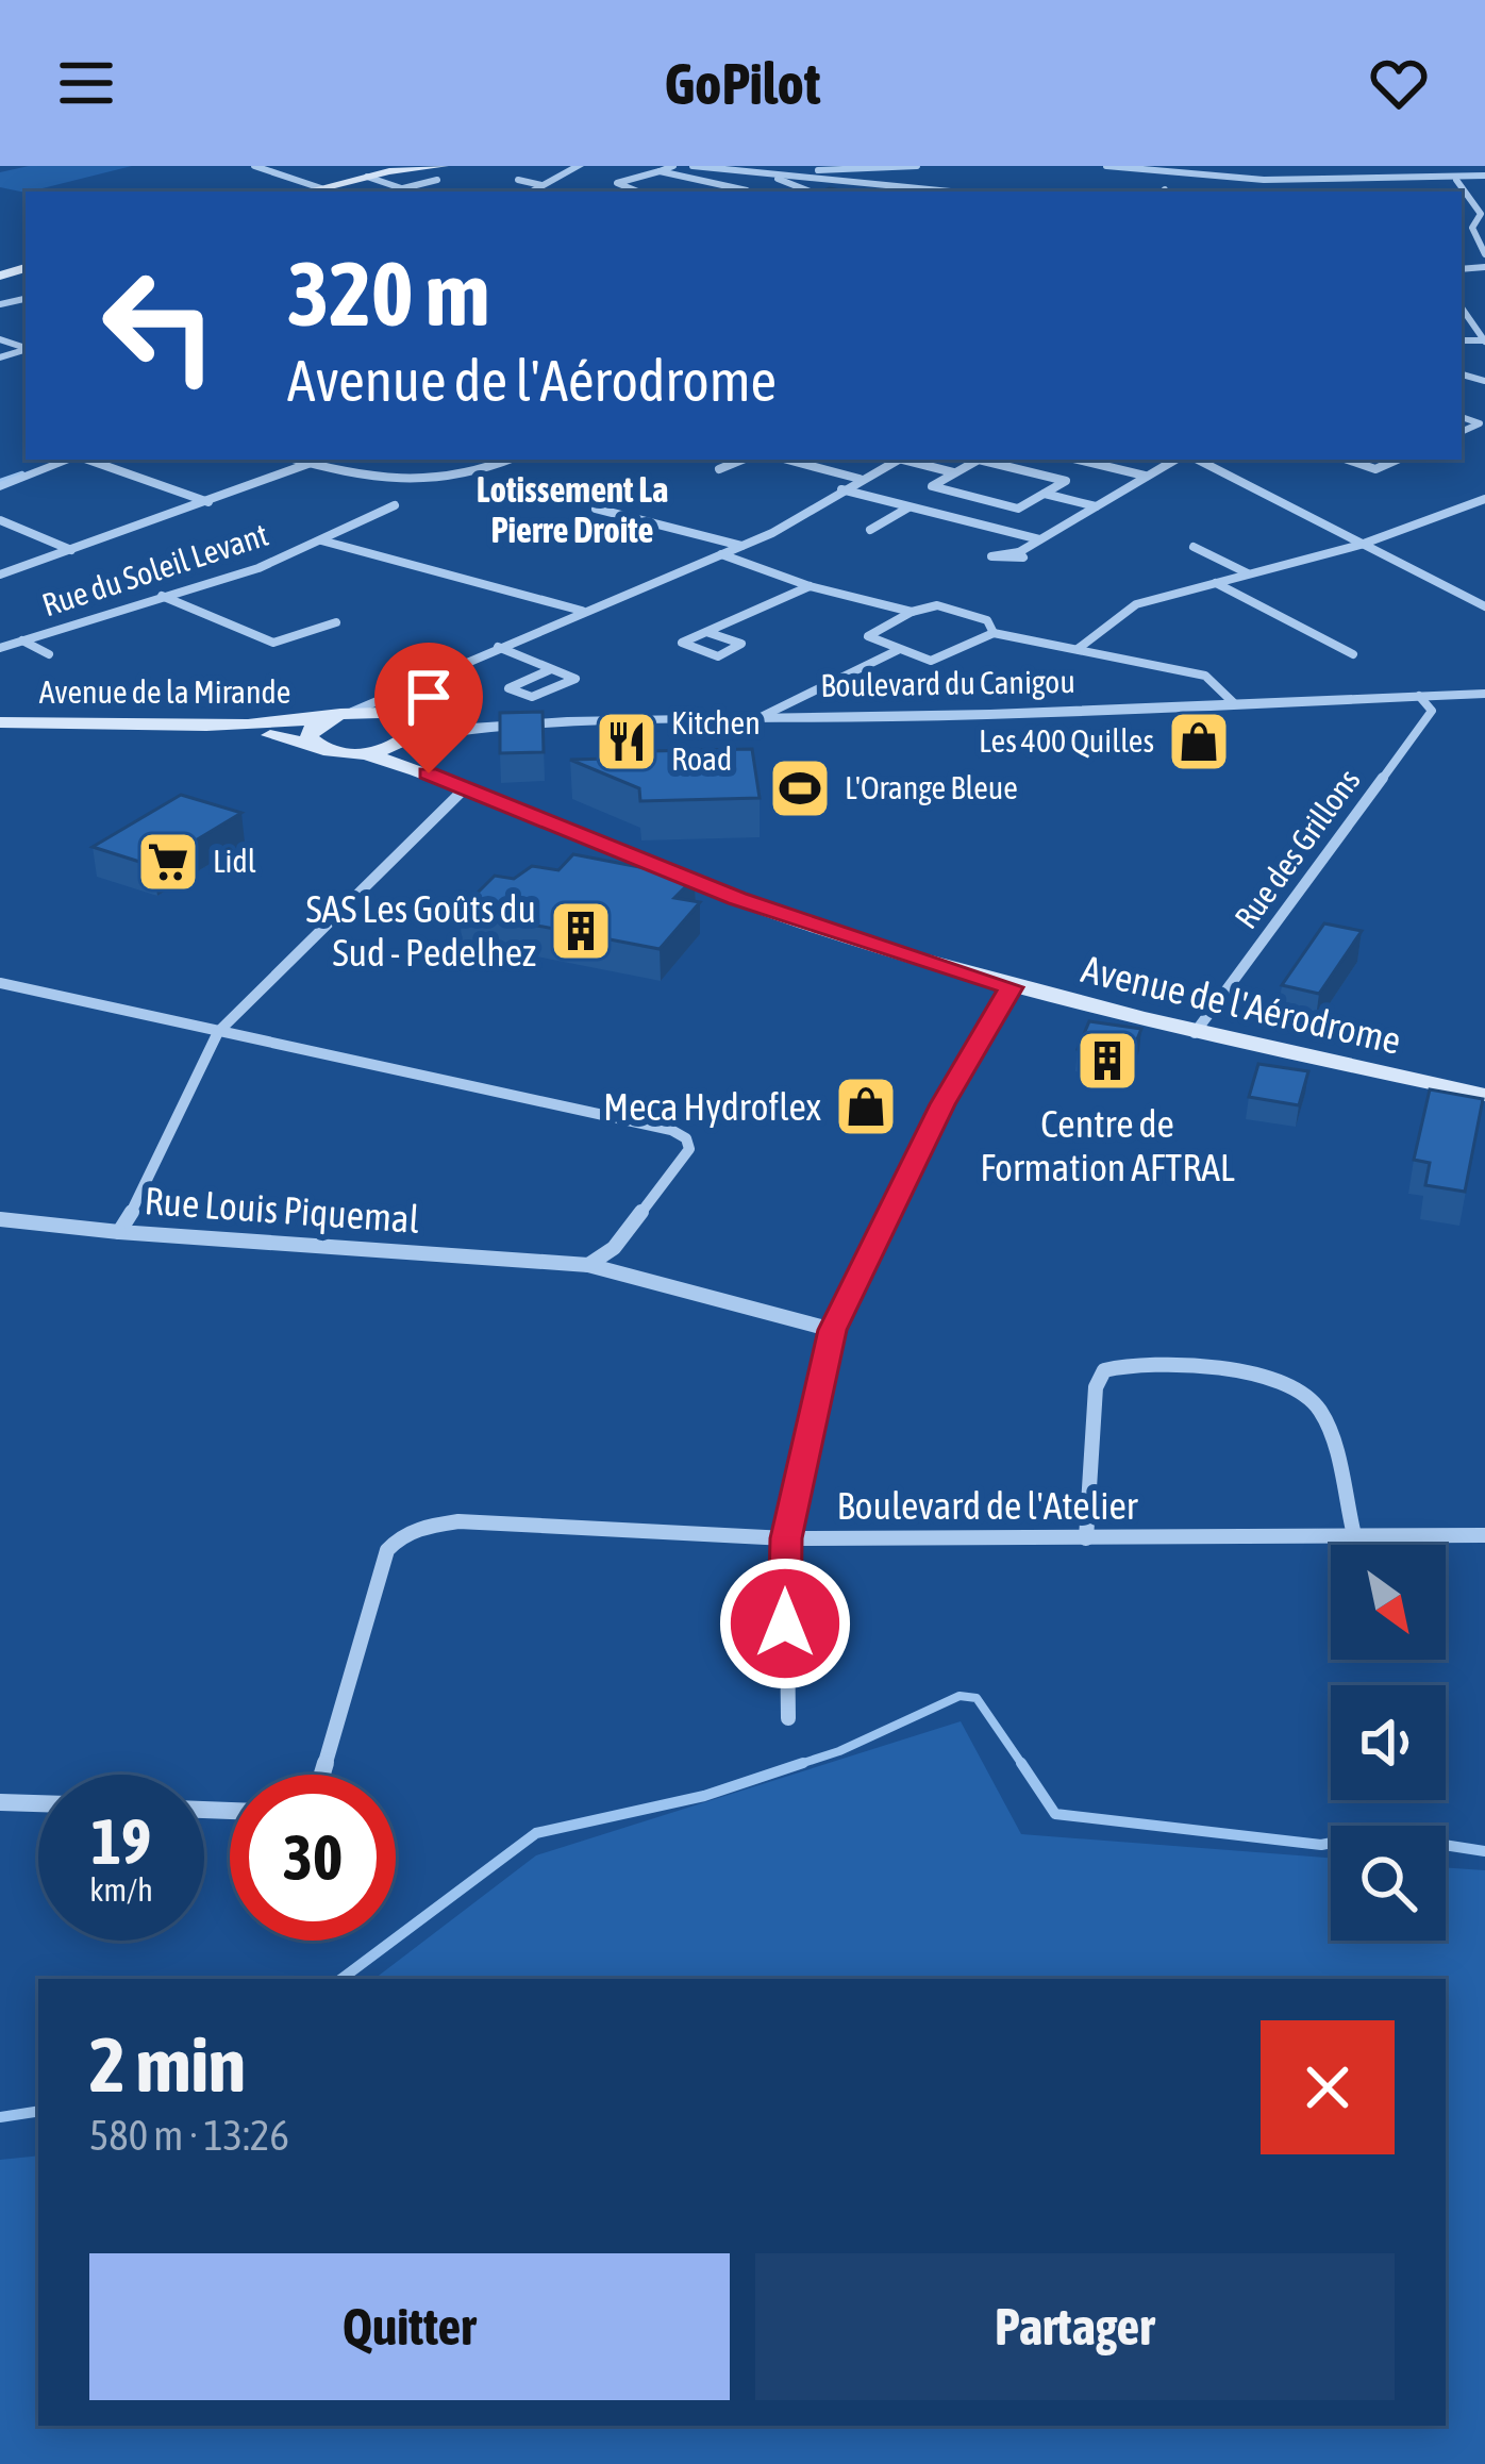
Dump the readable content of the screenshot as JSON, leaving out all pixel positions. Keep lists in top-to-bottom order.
{
  "streets": {
    "main road": ["Avenue de la Mirande", "Avenue de l'Aérodrome"],
    "street": [
      "Rue du Soleil Levant",
      "Boulevard du Canigou",
      "Rue des Grillons",
      "Rue Louis Piquemal",
      "Boulevard de l'Atelier"
    ]
  },
  "crossings": [
    ["Boulevard du Canigou", "Avenue de la Mirande"],
    ["Boulevard du Canigou", "Rue des Grillons"],
    ["Boulevard du Canigou", "Avenue de l'Aérodrome"],
    ["Avenue de la Mirande", "Avenue de l'Aérodrome"],
    ["Rue des Grillons", "Avenue de l'Aérodrome"],
    ["Avenue de l'Aérodrome", "Rue Louis Piquemal"]
  ],
  "districts": ["Lotissement La Pierre Droite"],
  "places": {
    "restaurant": ["Kitchen Road"],
    "shop": ["Les 400 Quilles", "Meca Hydroflex"],
    "sports": ["L'Orange Bleue"],
    "supermarket": ["Lidl"],
    "building": ["SAS Les Goûts du Sud - Pedelhez", "Centre de Formation AFTRAL"]
  },
  "north": "bottom right",
  "page": {
    "header": "GoPilot",
    "turn": ["320 m", "Avenue de l'Aérodrome"],
    "speed": "19 km/h",
    "limit": "30",
    "heading": ["2 min", "580 m · 13:26"],
    "buttons": ["Quitter", "Partager"]
  }
}
